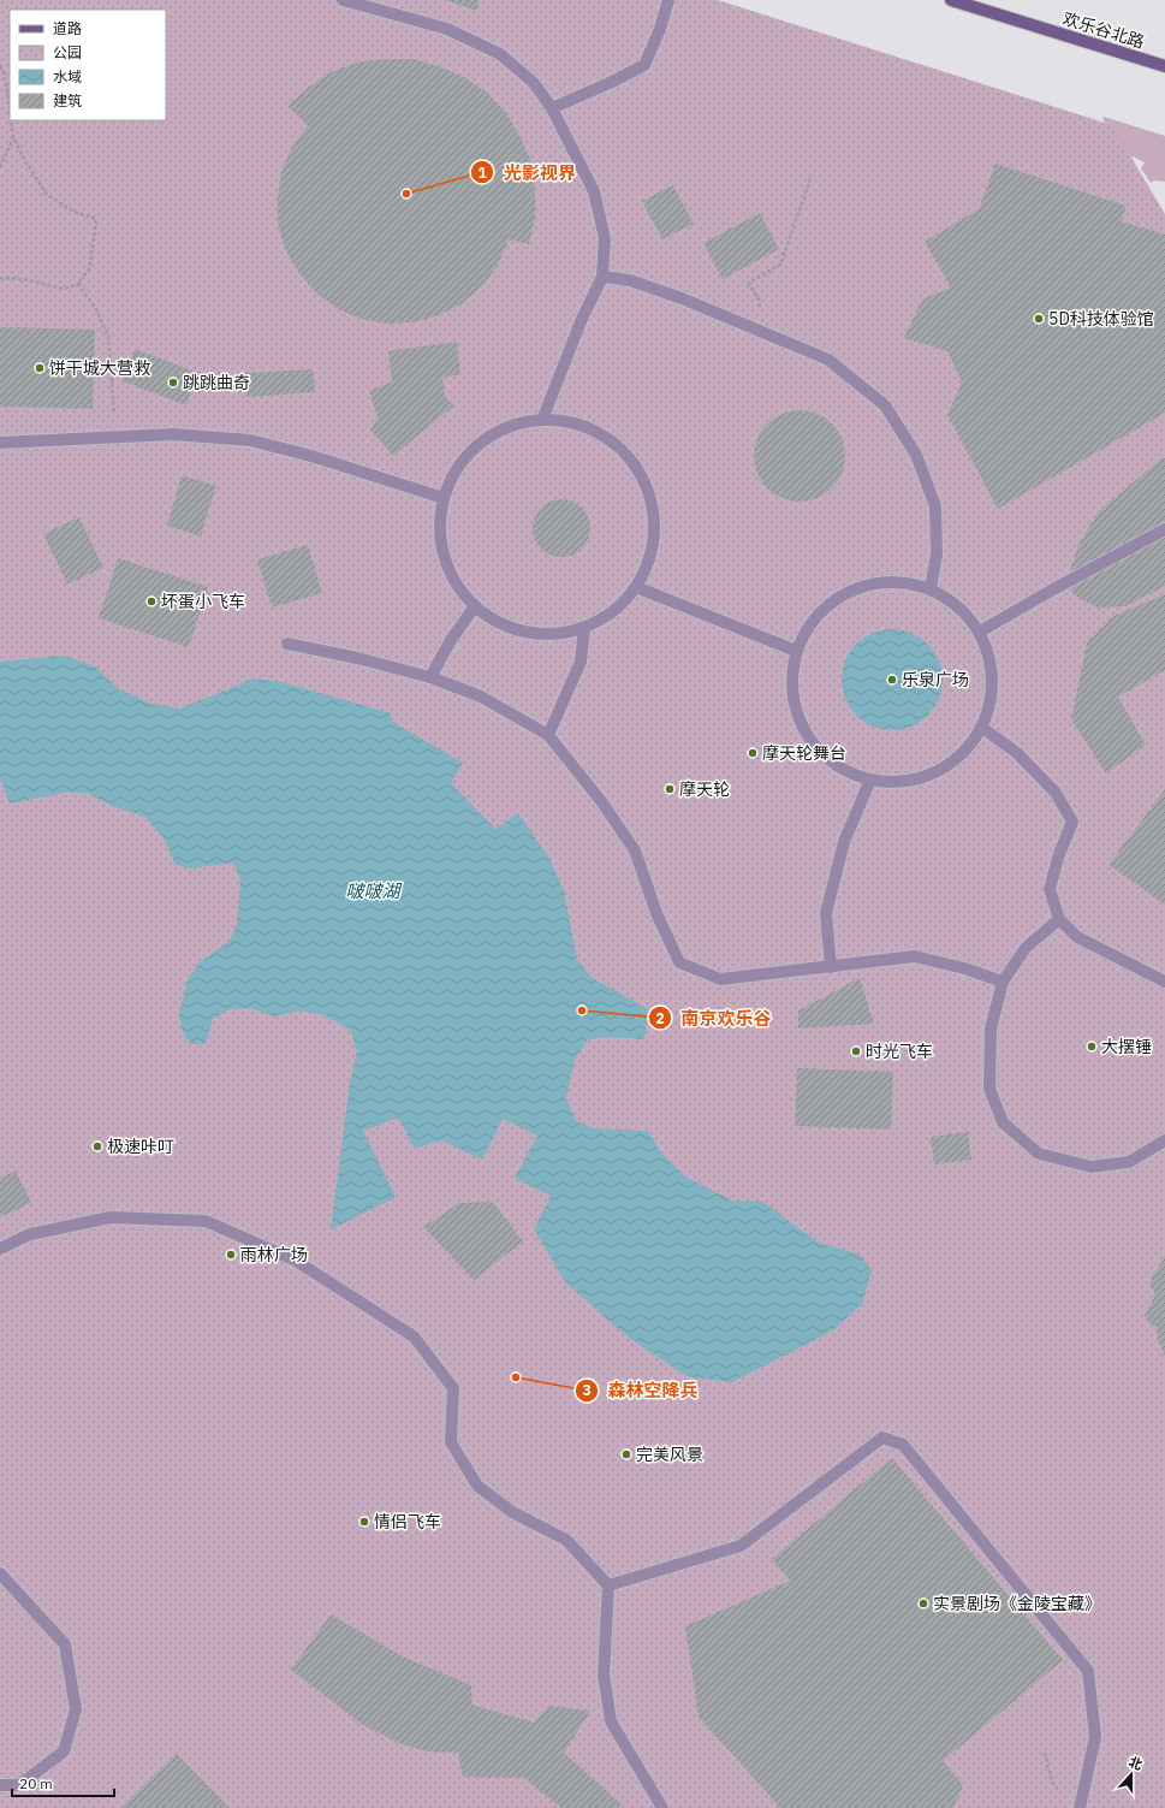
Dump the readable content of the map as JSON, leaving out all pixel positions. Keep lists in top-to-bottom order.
{
  "streets": {
    "main road": ["欢乐谷北路"]
  },
  "water": ["啵啵湖"],
  "places": [
    "光影视界",
    "5D科技体验馆",
    "饼干城大营救",
    "跳跳曲奇",
    "坏蛋小飞车",
    "乐泉广场",
    "摩天轮舞台",
    "摩天轮",
    "南京欢乐谷",
    "大摆锤",
    "时光飞车",
    "极速咔叮",
    "雨林广场",
    "森林空降兵",
    "完美风景",
    "情侣飞车",
    "实景剧场《金陵宝藏》"
  ],
  "legend": [
    "道路",
    "公园",
    "水域",
    "建筑"
  ],
  "scale_bar": "20 m",
  "north": "top"
}
